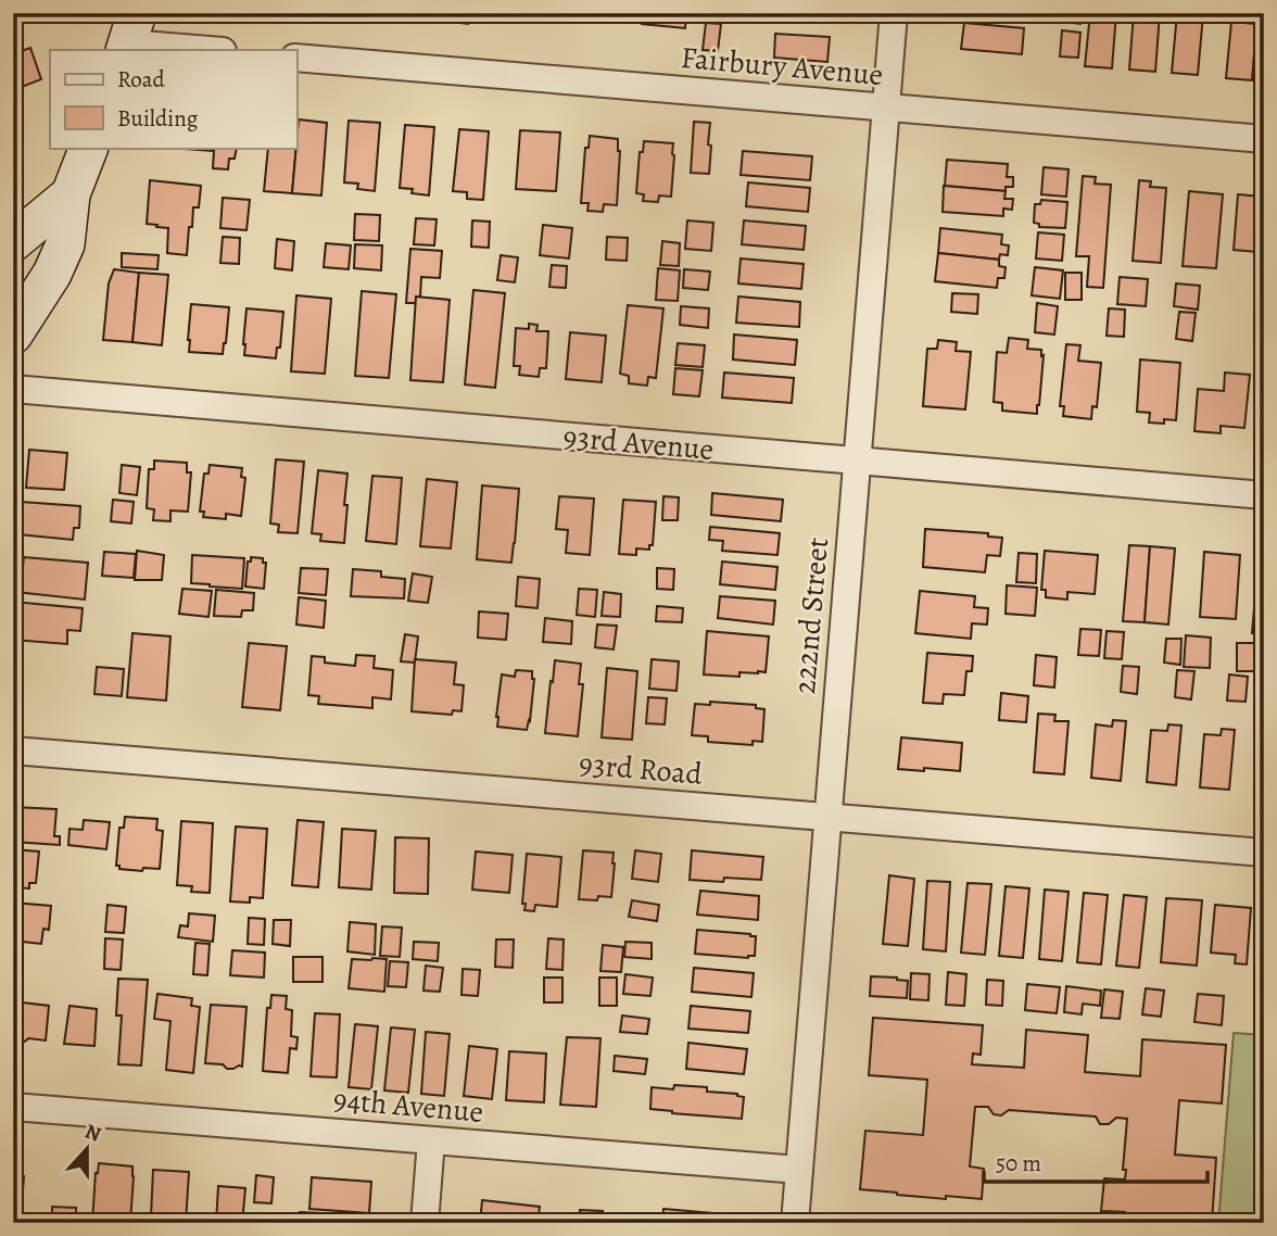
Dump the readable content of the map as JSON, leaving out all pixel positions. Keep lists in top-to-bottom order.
{
  "streets": {
    "street": [
      "Fairbury Avenue",
      "93rd Avenue",
      "222nd Street",
      "93rd Road",
      "94th Avenue"
    ]
  },
  "crossings": [
    ["Fairbury Avenue", "222nd Street"],
    ["93rd Avenue", "222nd Street"],
    ["222nd Street", "93rd Road"],
    ["222nd Street", "94th Avenue"]
  ],
  "legend": ["Road", "Building"],
  "scale_bar": "50 m",
  "north": "top"
}
